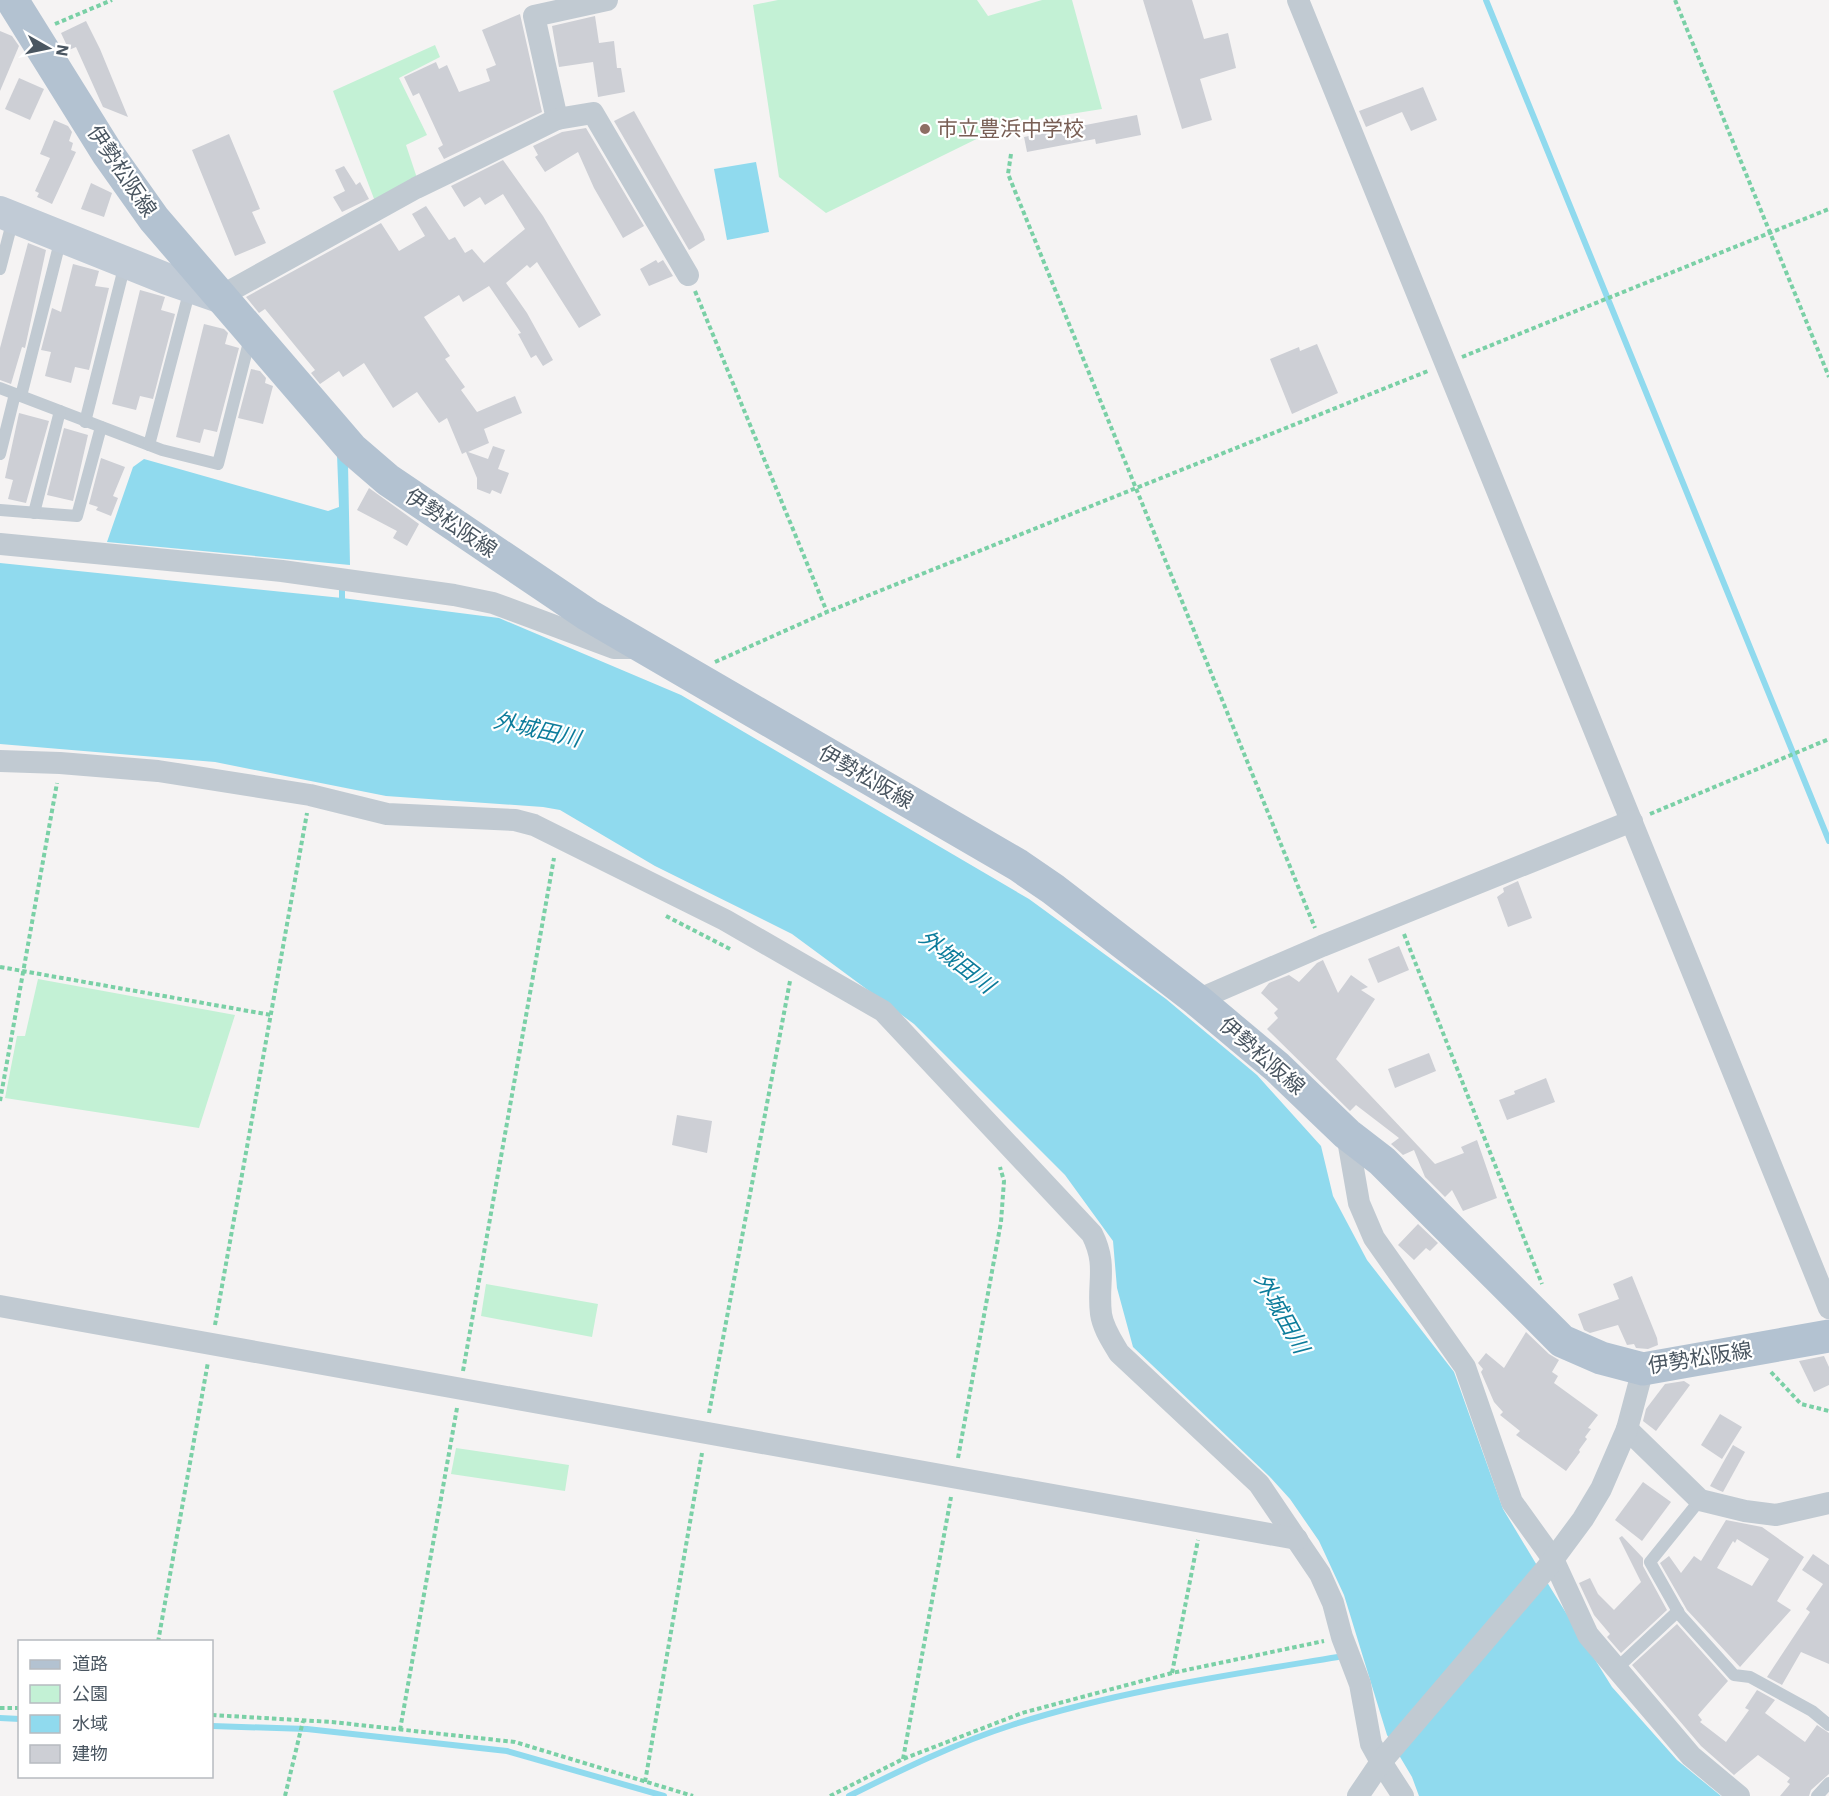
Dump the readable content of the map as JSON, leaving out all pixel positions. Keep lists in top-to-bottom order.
{
  "streets": {
    "main road": ["伊勢松阪線"]
  },
  "water": ["外城田川"],
  "places": ["市立豊浜中学校"],
  "legend": [
    "道路",
    "公園",
    "水域",
    "建物"
  ],
  "north": "right"
}
